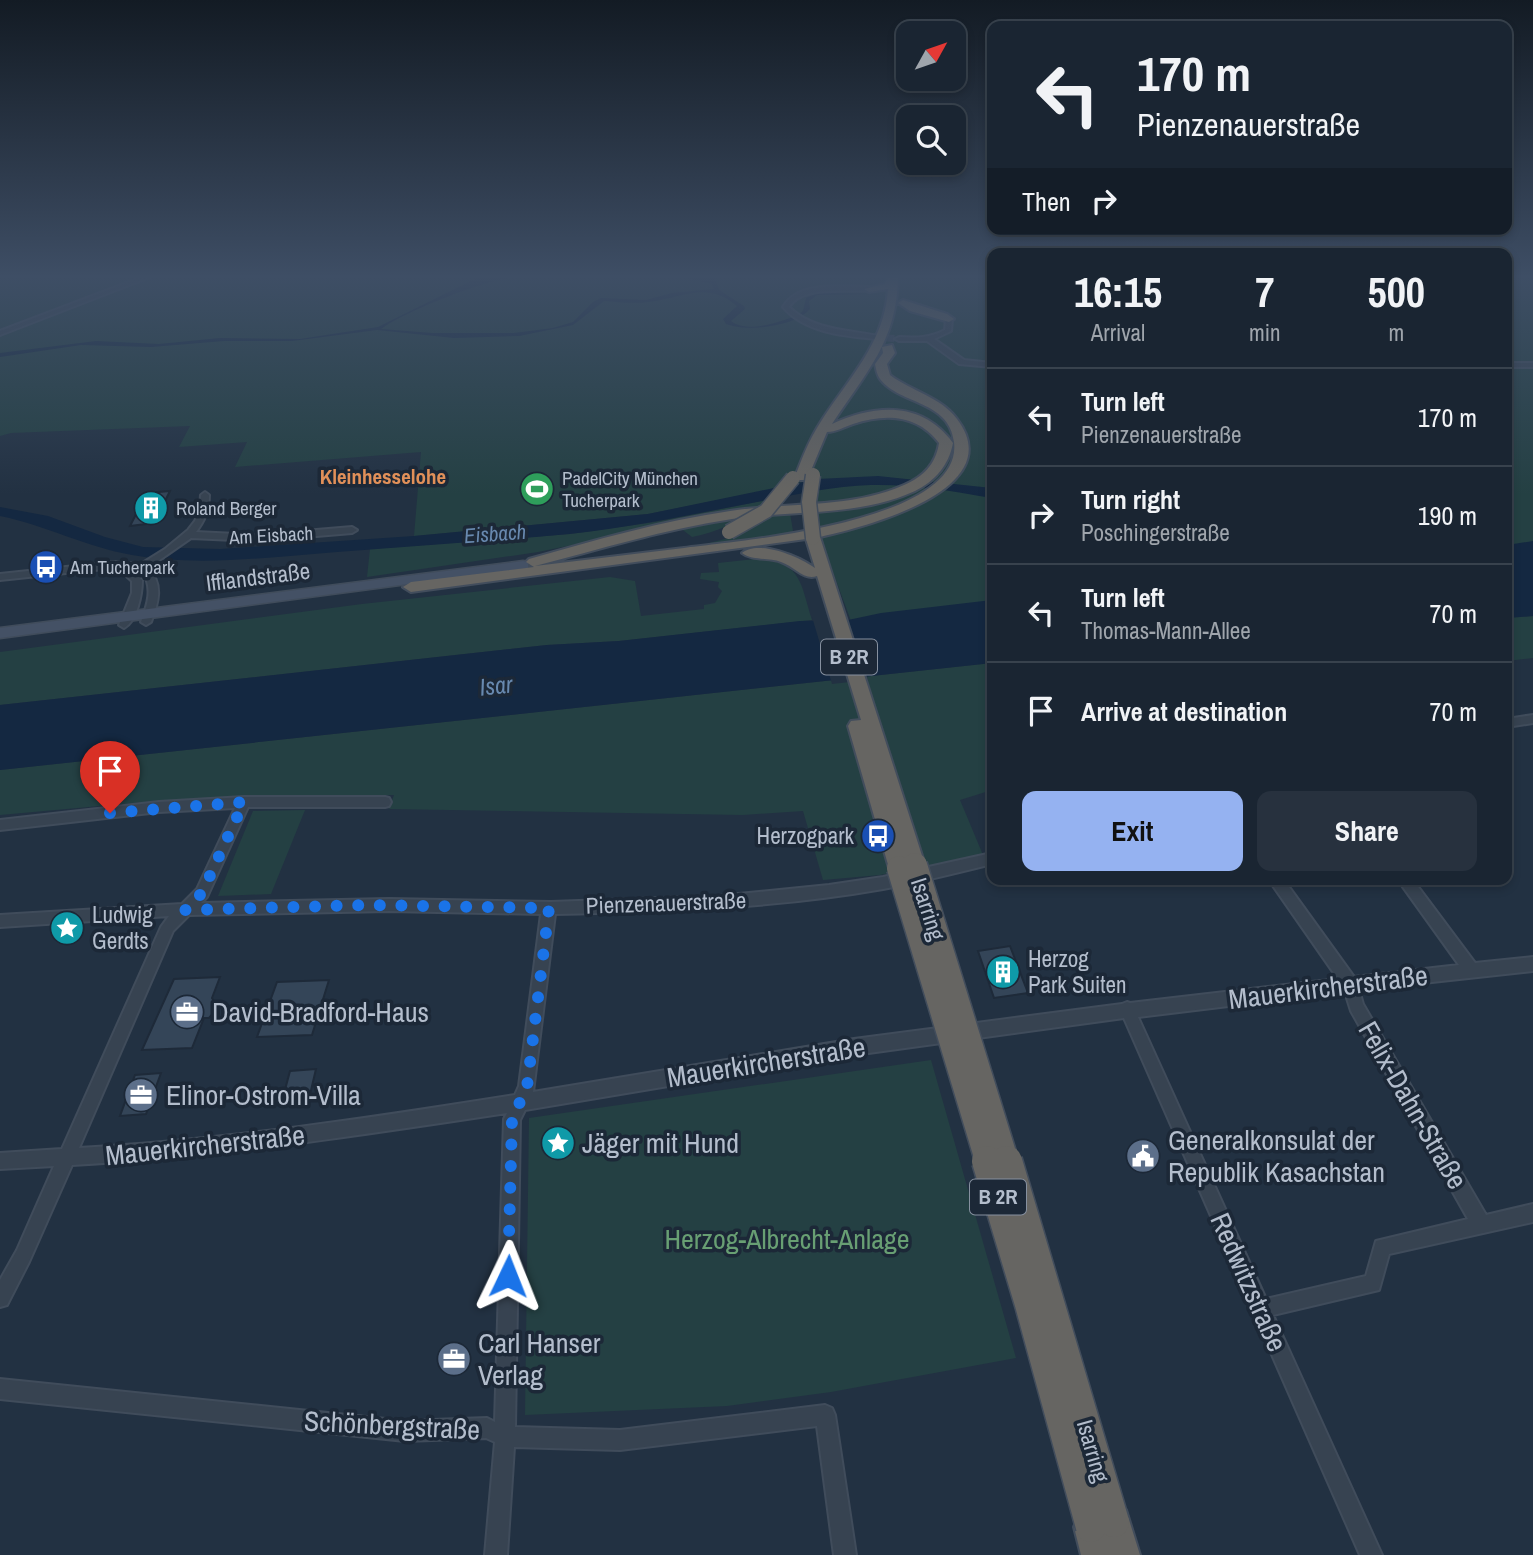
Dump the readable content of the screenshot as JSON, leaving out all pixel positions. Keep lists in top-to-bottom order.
{
  "streets": {
    "highway": ["B 2R", "Isarring"],
    "main road": ["Ifflandstraße"],
    "street": [
      "Am Eisbach",
      "Pienzenauerstraße",
      "Mauerkircherstraße",
      "Felix-Dahn-Straße",
      "Redwitzstraße",
      "Schönbergstraße"
    ]
  },
  "crossings": [
    ["Mauerkircherstraße", "Felix-Dahn-Straße"],
    ["Mauerkircherstraße", "Redwitzstraße"]
  ],
  "districts": ["Kleinhesselohe"],
  "water": ["Eisbach", "Isar"],
  "parks": ["Herzog-Albrecht-Anlage"],
  "places": {
    "sports": ["PadelCity München Tucherpark"],
    "building": ["Roland Berger", "Herzog Park Suiten"],
    "bus stop": ["Am Tucherpark", "Herzogpark"],
    "place": ["Ludwig Gerdts", "Jäger mit Hund"],
    "office": ["David-Bradford-Haus", "Elinor-Ostrom-Villa", "Carl Hanser Verlag"],
    "public building": ["Generalkonsulat der Republik Kasachstan"]
  },
  "north": "top right",
  "page": {
    "turn": ["170 m", "Pienzenauerstraße"],
    "then": "Then",
    "eta": [
      "16:15",
      "Arrival",
      "7",
      "min",
      "500",
      "m"
    ],
    "list": [
      {
        "name": "Turn left",
        "note": "Pienzenauerstraße",
        "value": "170 m"
      },
      {
        "name": "Turn right",
        "note": "Poschingerstraße",
        "value": "190 m"
      },
      {
        "name": "Turn left",
        "note": "Thomas-Mann-Allee",
        "value": "70 m"
      },
      {
        "name": "Arrive at destination",
        "value": "70 m"
      }
    ],
    "buttons": ["Exit", "Share"]
  }
}
